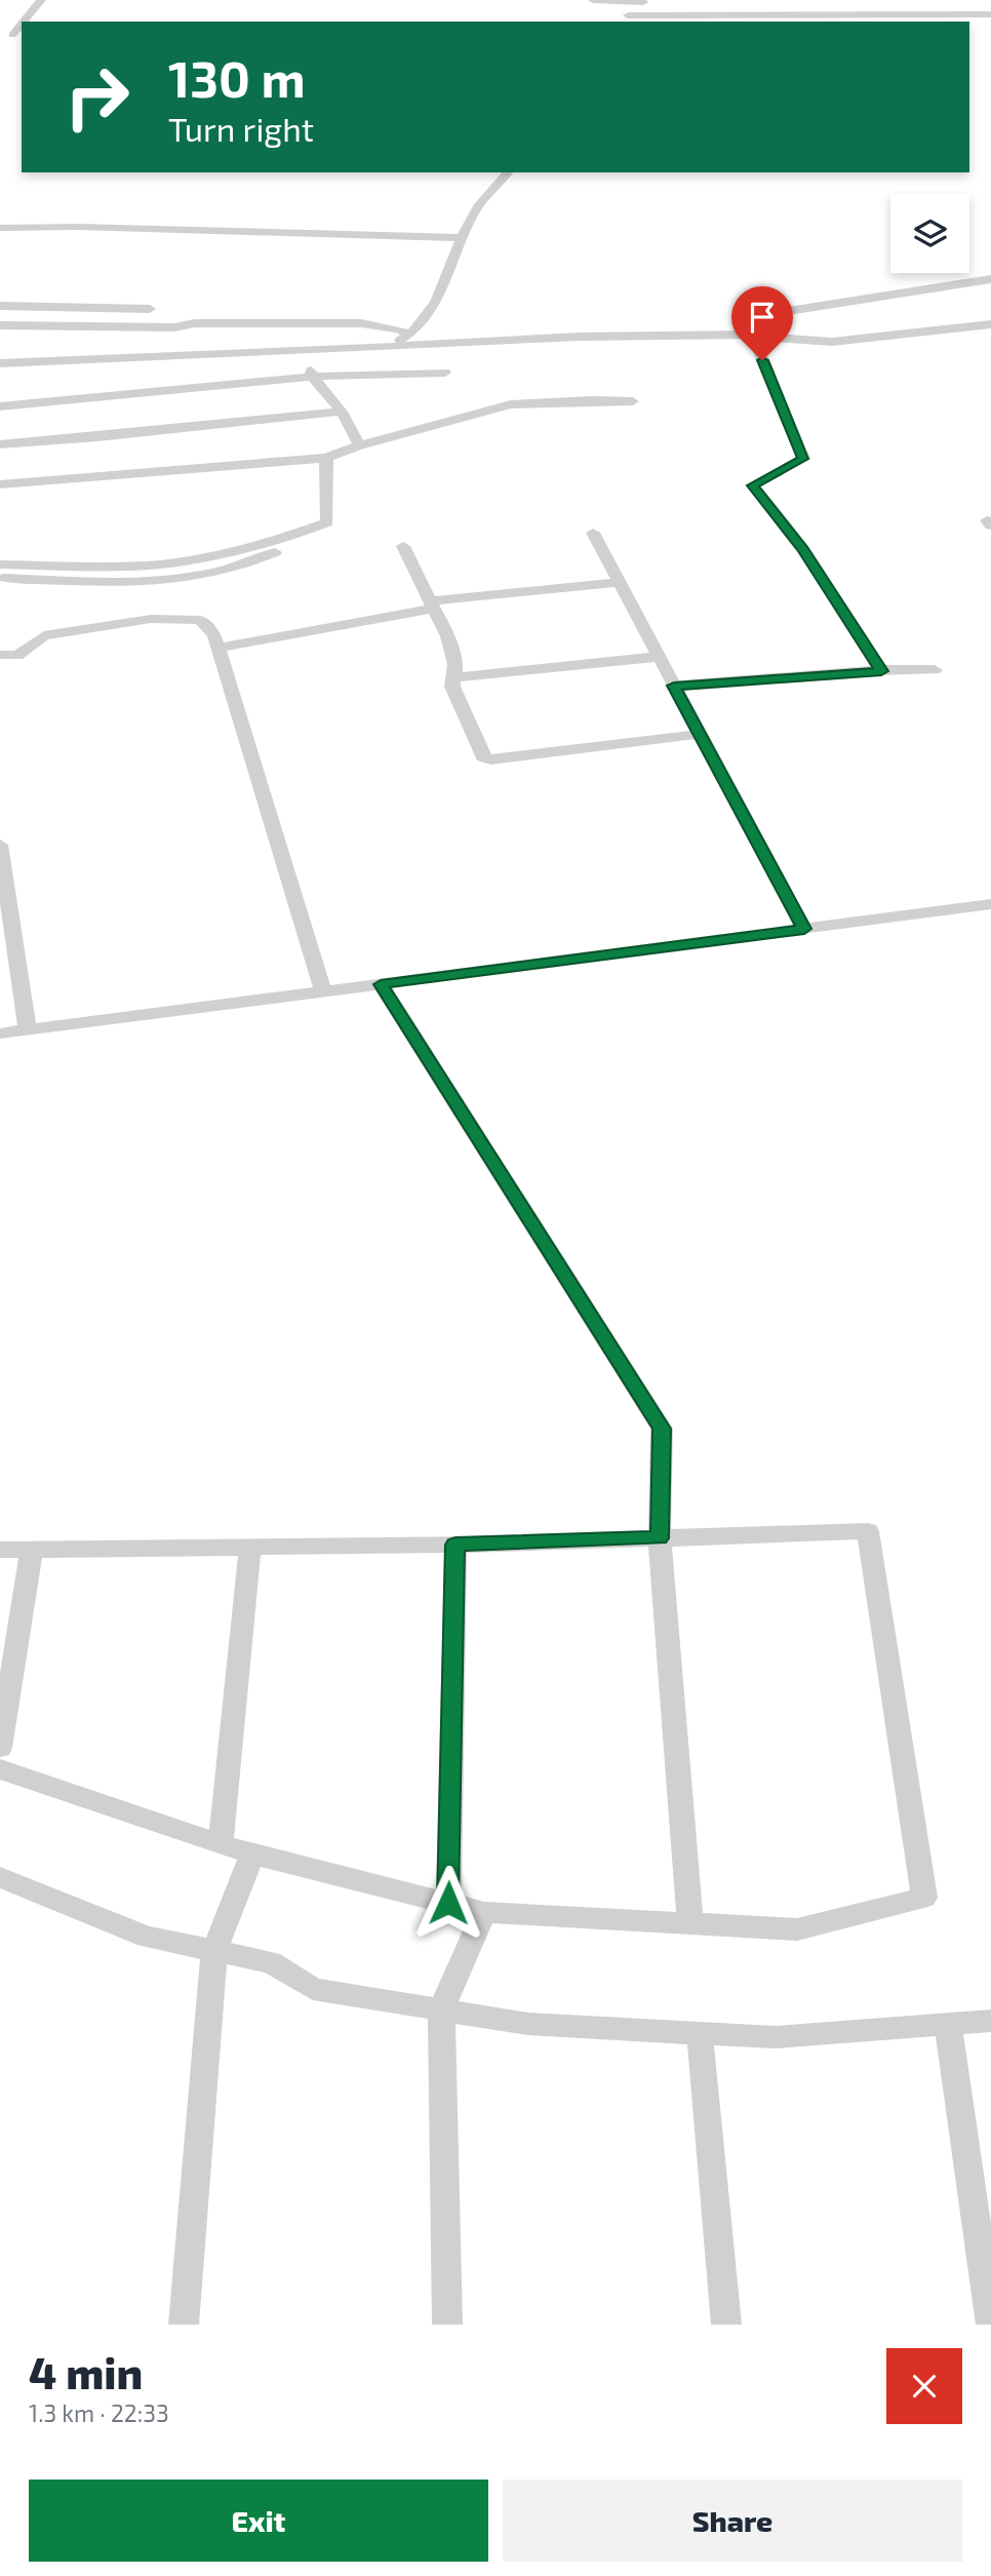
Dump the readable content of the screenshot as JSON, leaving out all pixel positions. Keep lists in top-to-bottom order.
{
  "page": {
    "turn": ["130 m", "Turn right"],
    "heading": ["4 min", "1.3 km · 22:33"],
    "buttons": ["Exit", "Share"]
  }
}
